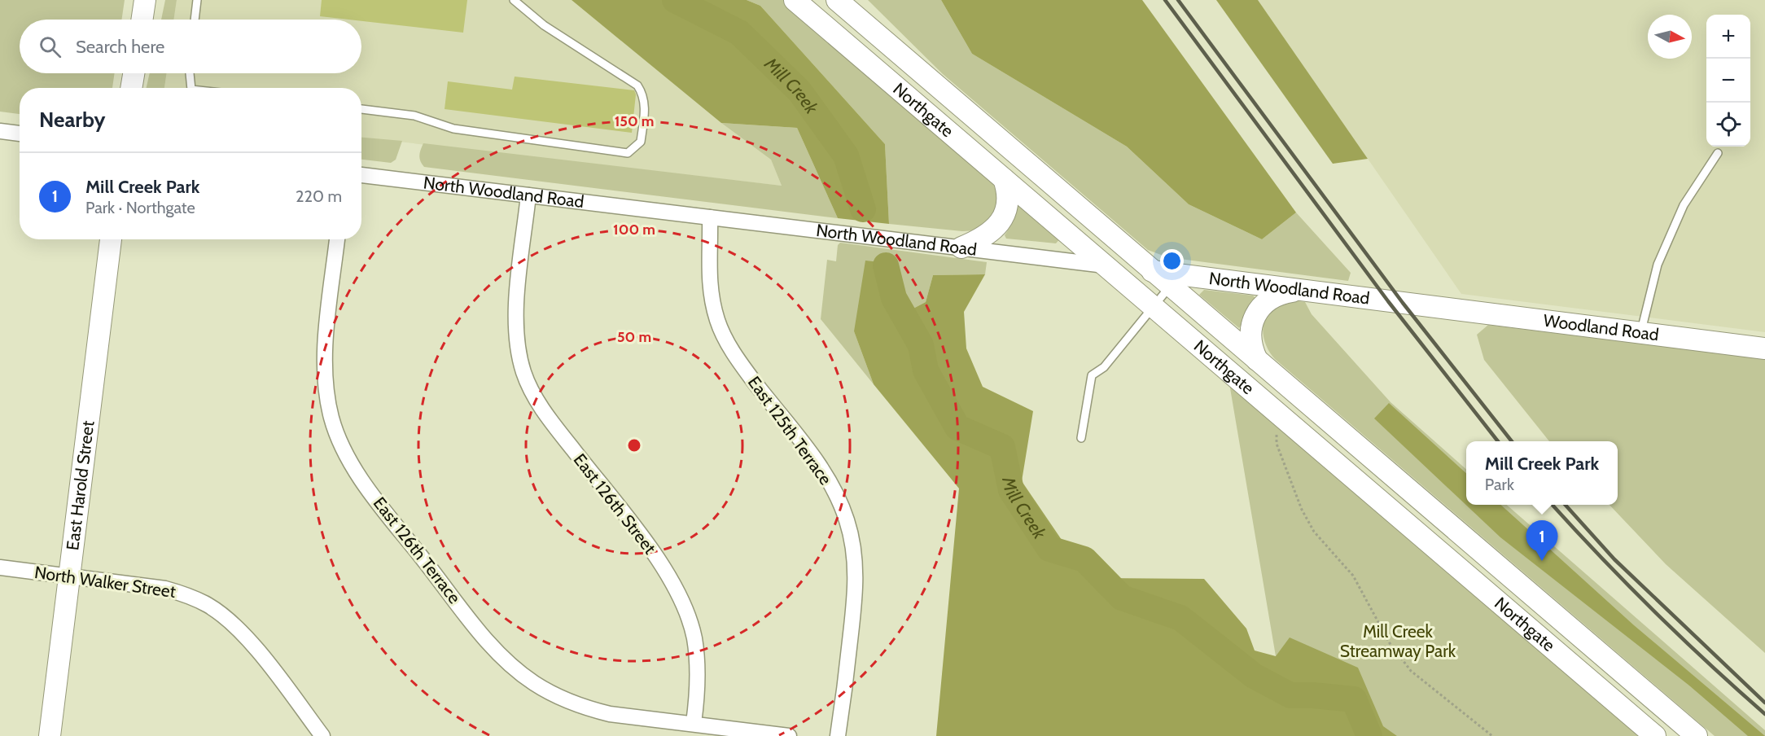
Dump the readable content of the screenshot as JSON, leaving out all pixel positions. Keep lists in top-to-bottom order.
{
  "streets": {
    "main road": [
      "Northgate",
      "North Woodland Road",
      "Woodland Road",
      "East Harold Street"
    ],
    "street": [
      "East 125th Terrace",
      "East 126th Street",
      "East 126th Terrace",
      "North Walker Street"
    ]
  },
  "crossings": [
    ["Northgate", "North Woodland Road"],
    ["North Woodland Road", "Woodland Road"],
    ["North Woodland Road", "East 125th Terrace"],
    ["North Woodland Road", "East 126th Street"],
    ["East Harold Street", "North Walker Street"],
    ["East 126th Street", "East 126th Terrace"]
  ],
  "water": ["Mill Creek"],
  "parks": ["Mill Creek Streamway Park"],
  "north": "right",
  "page": {
    "map_buttons": ["+", "−"],
    "search": "Search here",
    "heading": "Nearby",
    "list": [
      {
        "mark": "1",
        "name": "Mill Creek Park",
        "note": "Park · Northgate",
        "value": "220 m"
      }
    ],
    "popup": ["Mill Creek Park", "Park"],
    "pins": "1"
  },
  "rings": ["150 m", "100 m", "50 m"]
}
